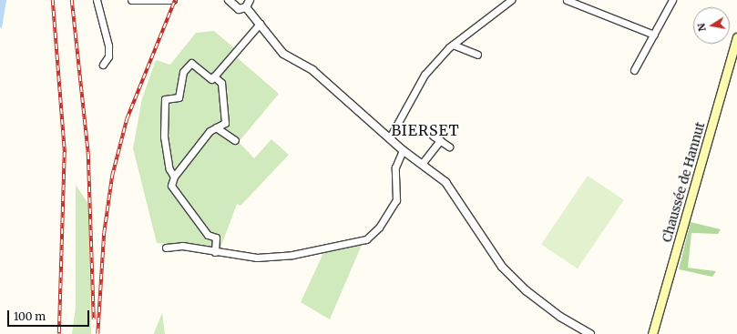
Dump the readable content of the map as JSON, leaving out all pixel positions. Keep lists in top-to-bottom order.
{
  "streets": {
    "main road": ["Chaussée de Hannut"]
  },
  "districts": ["BIERSET"],
  "scale_bar": "100 m",
  "north": "left"
}
